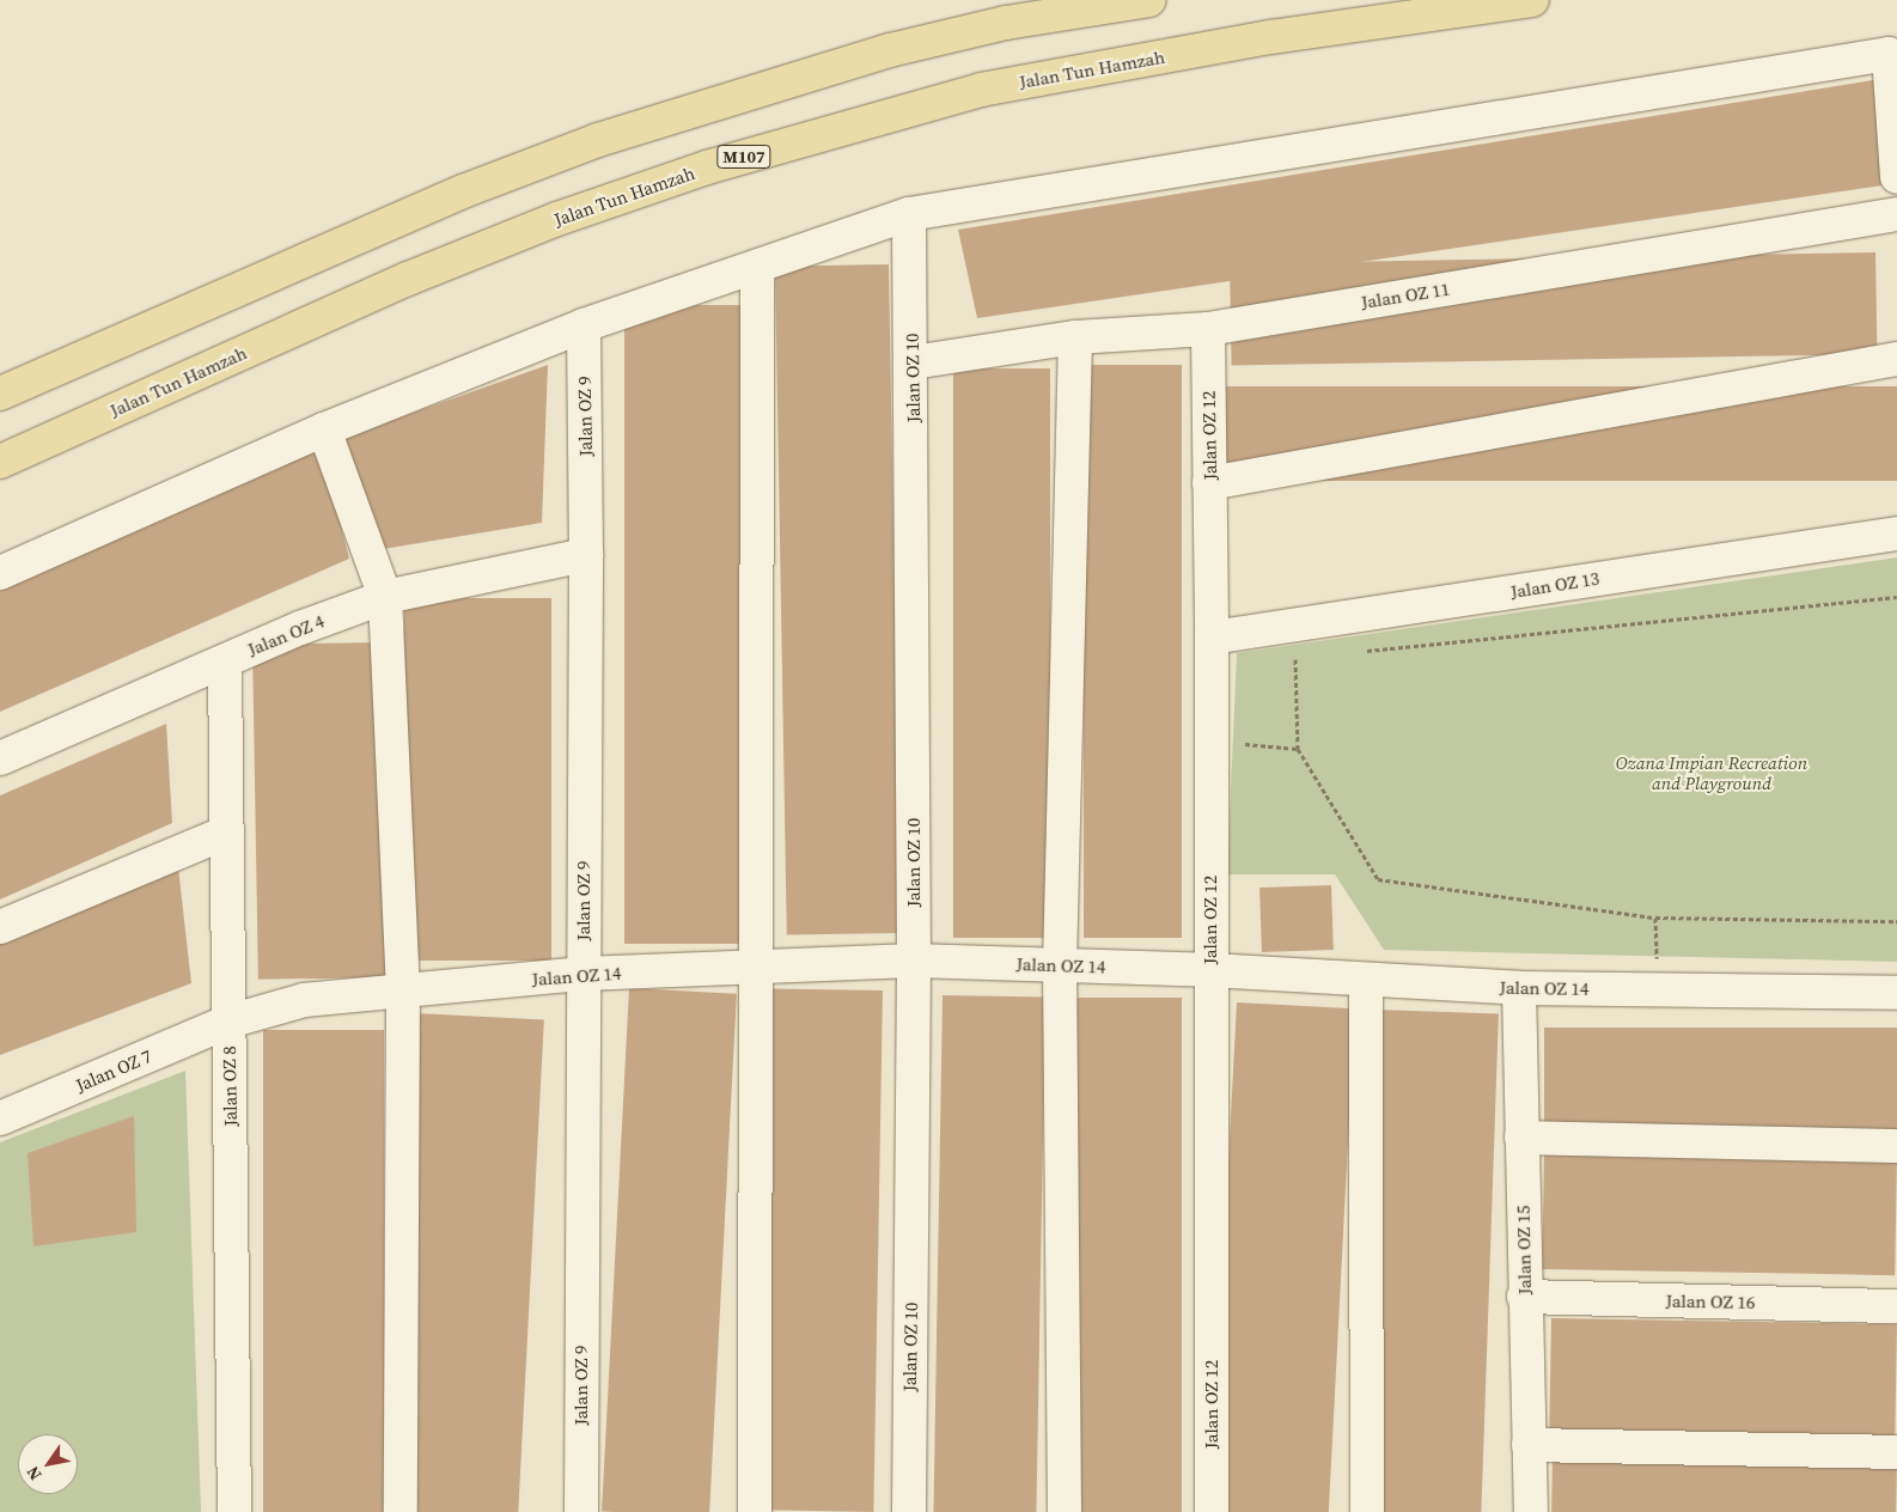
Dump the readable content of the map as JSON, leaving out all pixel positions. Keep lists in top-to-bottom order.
{
  "streets": {
    "main road": ["Jalan Tun Hamzah", "M107"],
    "street": [
      "Jalan OZ 11",
      "Jalan OZ 10",
      "Jalan OZ 9",
      "Jalan OZ 12",
      "Jalan OZ 13",
      "Jalan OZ 4",
      "Jalan OZ 14",
      "Jalan OZ 7",
      "Jalan OZ 8",
      "Jalan OZ 15",
      "Jalan OZ 16"
    ]
  },
  "crossings": [
    ["Jalan OZ 11", "Jalan OZ 10"],
    ["Jalan OZ 11", "Jalan OZ 12"],
    ["Jalan OZ 10", "Jalan OZ 14"],
    ["Jalan OZ 9", "Jalan OZ 4"],
    ["Jalan OZ 9", "Jalan OZ 14"],
    ["Jalan OZ 12", "Jalan OZ 13"],
    ["Jalan OZ 12", "Jalan OZ 14"],
    ["Jalan OZ 4", "Jalan OZ 8"],
    ["Jalan OZ 14", "Jalan OZ 7"],
    ["Jalan OZ 14", "Jalan OZ 8"],
    ["Jalan OZ 14", "Jalan OZ 15"],
    ["Jalan OZ 7", "Jalan OZ 8"],
    ["Jalan OZ 15", "Jalan OZ 16"]
  ],
  "parks": ["Ozana Impian Recreation and Playground"],
  "north": "bottom left"
}
